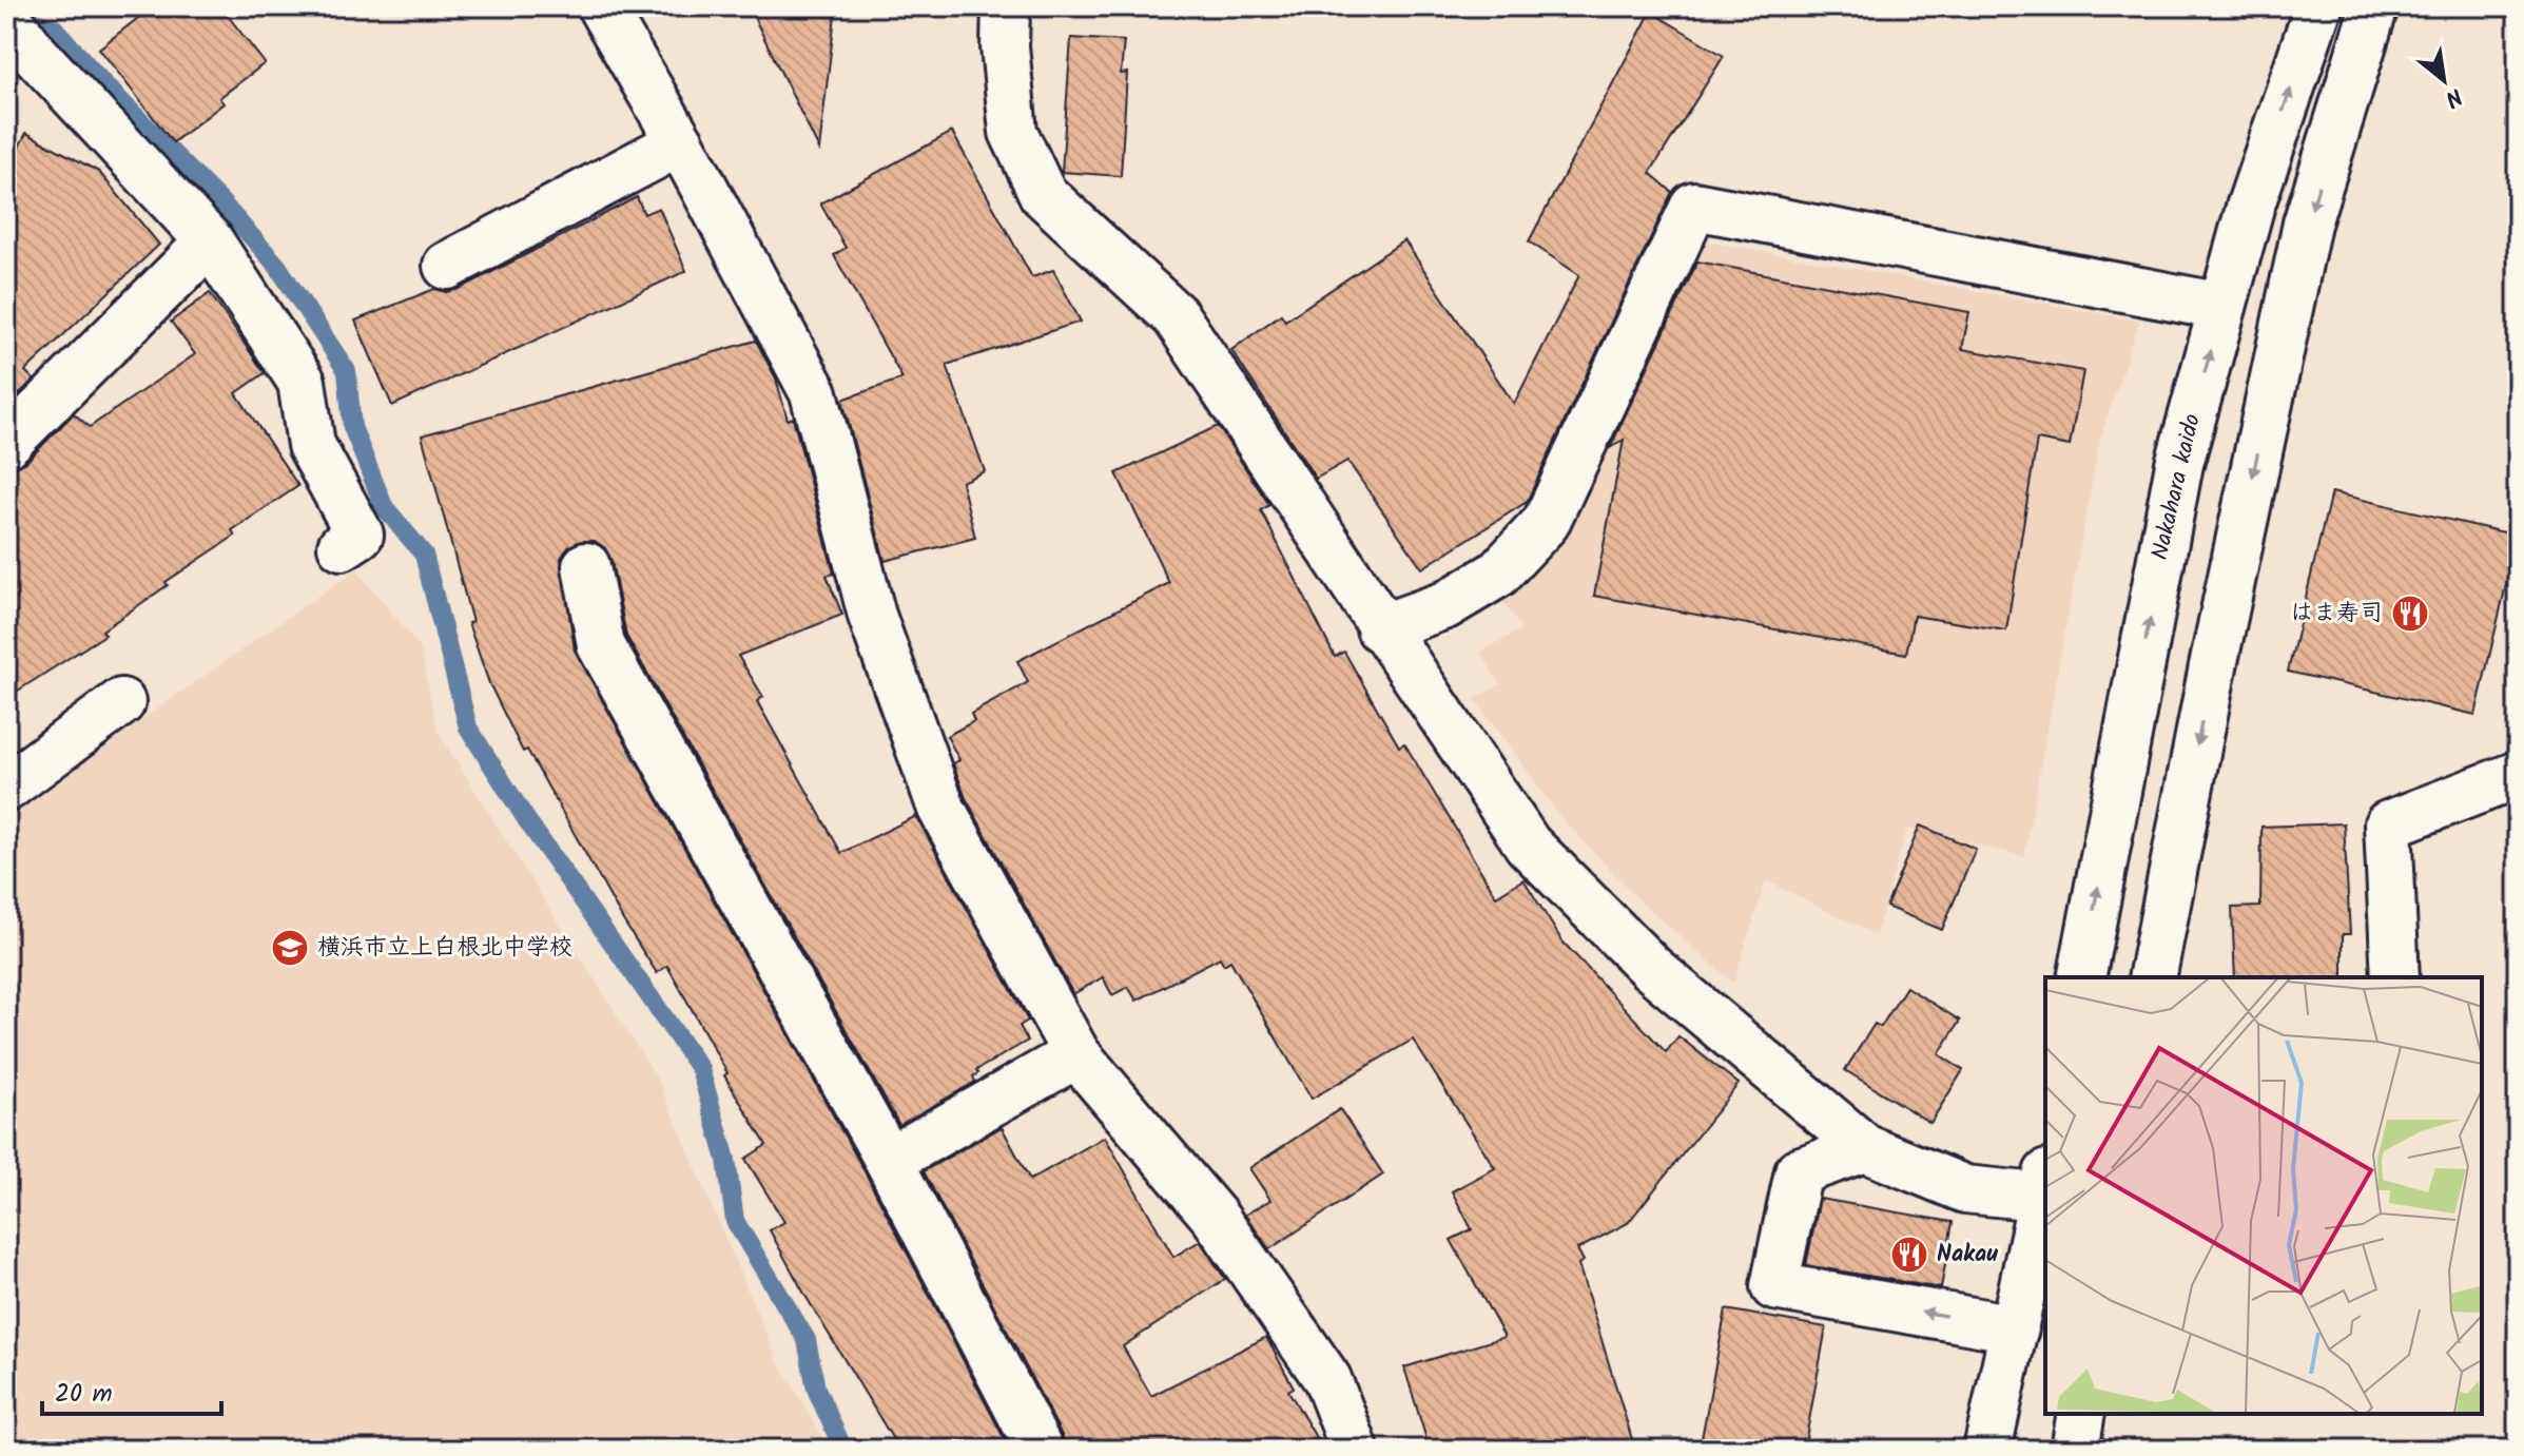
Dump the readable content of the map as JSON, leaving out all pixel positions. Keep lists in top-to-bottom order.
{
  "streets": {
    "street": ["Nakahara kaido"]
  },
  "places": {
    "restaurant": ["はま寿司", "Nakau"],
    "school or university": ["横浜市立上白根北中学校"]
  },
  "scale_bar": "20 m",
  "north": "bottom right"
}
